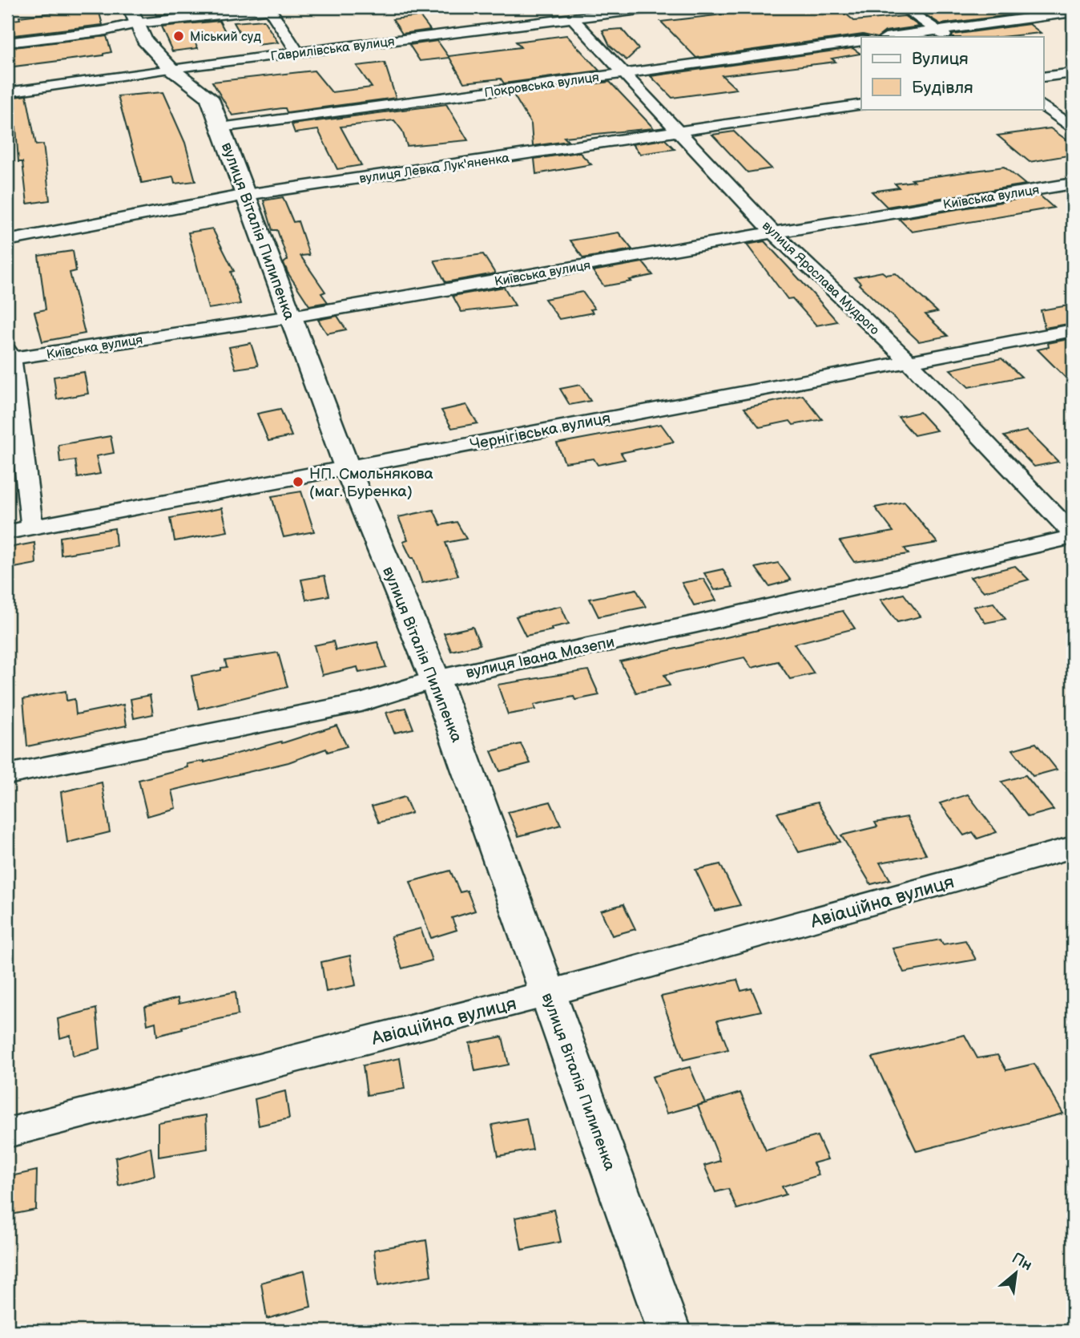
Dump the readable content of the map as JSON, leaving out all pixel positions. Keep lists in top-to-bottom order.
{
  "streets": {
    "street": [
      "Гаврилівська вулиця",
      "Покровська вулиця",
      "вулиця Левка Лук'яненка",
      "Київська вулиця",
      "вулиця Віталія Пилипенка",
      "вулиця Ярослава Мудрого",
      "Чернігівська вулиця",
      "вулиця Івана Мазепи",
      "Авіаційна вулиця"
    ]
  },
  "crossings": [
    ["Гаврилівська вулиця", "вулиця Віталія Пилипенка"],
    ["Гаврилівська вулиця", "вулиця Ярослава Мудрого"],
    ["Покровська вулиця", "вулиця Віталія Пилипенка"],
    ["Покровська вулиця", "вулиця Ярослава Мудрого"],
    ["вулиця Левка Лук'яненка", "вулиця Віталія Пилипенка"],
    ["вулиця Левка Лук'яненка", "вулиця Ярослава Мудрого"],
    ["Київська вулиця", "вулиця Віталія Пилипенка"],
    ["Київська вулиця", "вулиця Ярослава Мудрого"],
    ["вулиця Віталія Пилипенка", "Чернігівська вулиця"],
    ["вулиця Віталія Пилипенка", "вулиця Івана Мазепи"],
    ["вулиця Віталія Пилипенка", "Авіаційна вулиця"],
    ["вулиця Ярослава Мудрого", "Чернігівська вулиця"],
    ["вулиця Ярослава Мудрого", "вулиця Івана Мазепи"]
  ],
  "places": ["Міський суд", "НП. Смольнякова (маг. Буренка)"],
  "legend": ["Вулиця", "Будівля"],
  "north": "top right"
}
